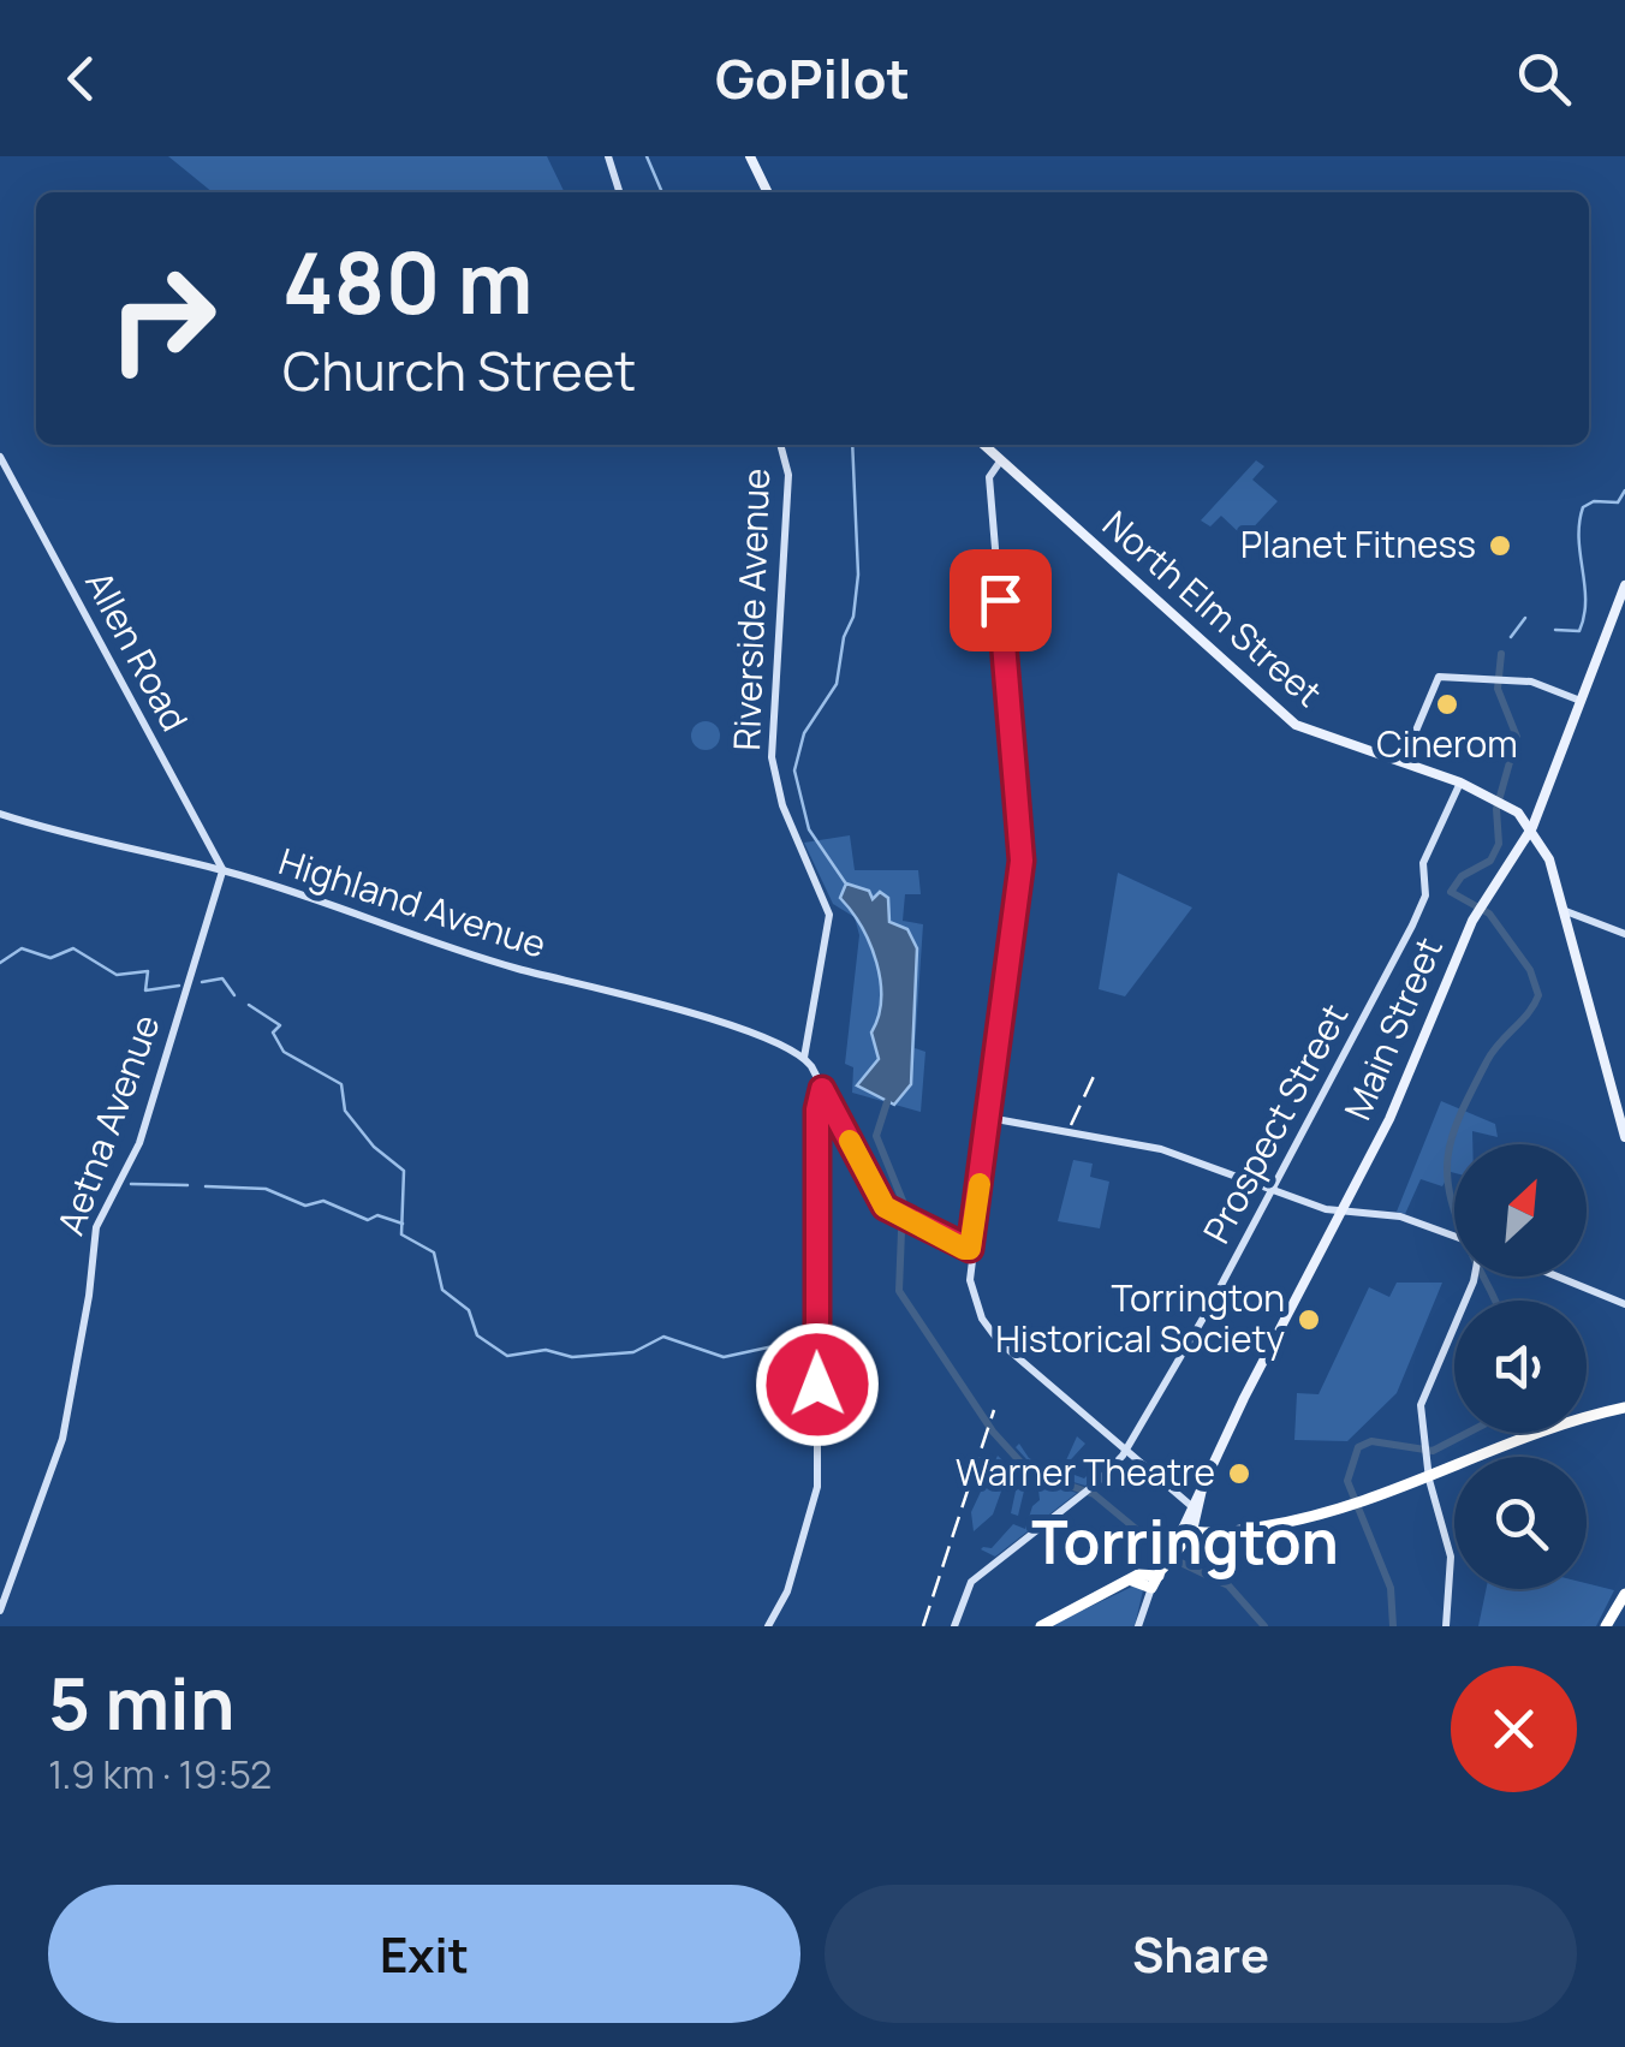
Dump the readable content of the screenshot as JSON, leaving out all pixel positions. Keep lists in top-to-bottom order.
{
  "streets": {
    "main road": ["North Elm Street", "Main Street"],
    "street": [
      "Riverside Avenue",
      "Allen Road",
      "Highland Avenue",
      "Prospect Street",
      "Aetna Avenue"
    ]
  },
  "crossings": [
    ["Riverside Avenue", "Highland Avenue"],
    ["North Elm Street", "Main Street"],
    ["North Elm Street", "Prospect Street"],
    ["Allen Road", "Highland Avenue"],
    ["Allen Road", "Aetna Avenue"],
    ["Highland Avenue", "Aetna Avenue"]
  ],
  "districts": ["Torrington"],
  "places": [
    "Planet Fitness",
    "Cinerom",
    "Torrington Historical Society",
    "Warner Theatre"
  ],
  "north": "top right",
  "page": {
    "header": "GoPilot",
    "turn": ["480 m", "Church Street"],
    "heading": ["5 min", "1.9 km · 19:52"],
    "buttons": ["Exit", "Share"]
  }
}
